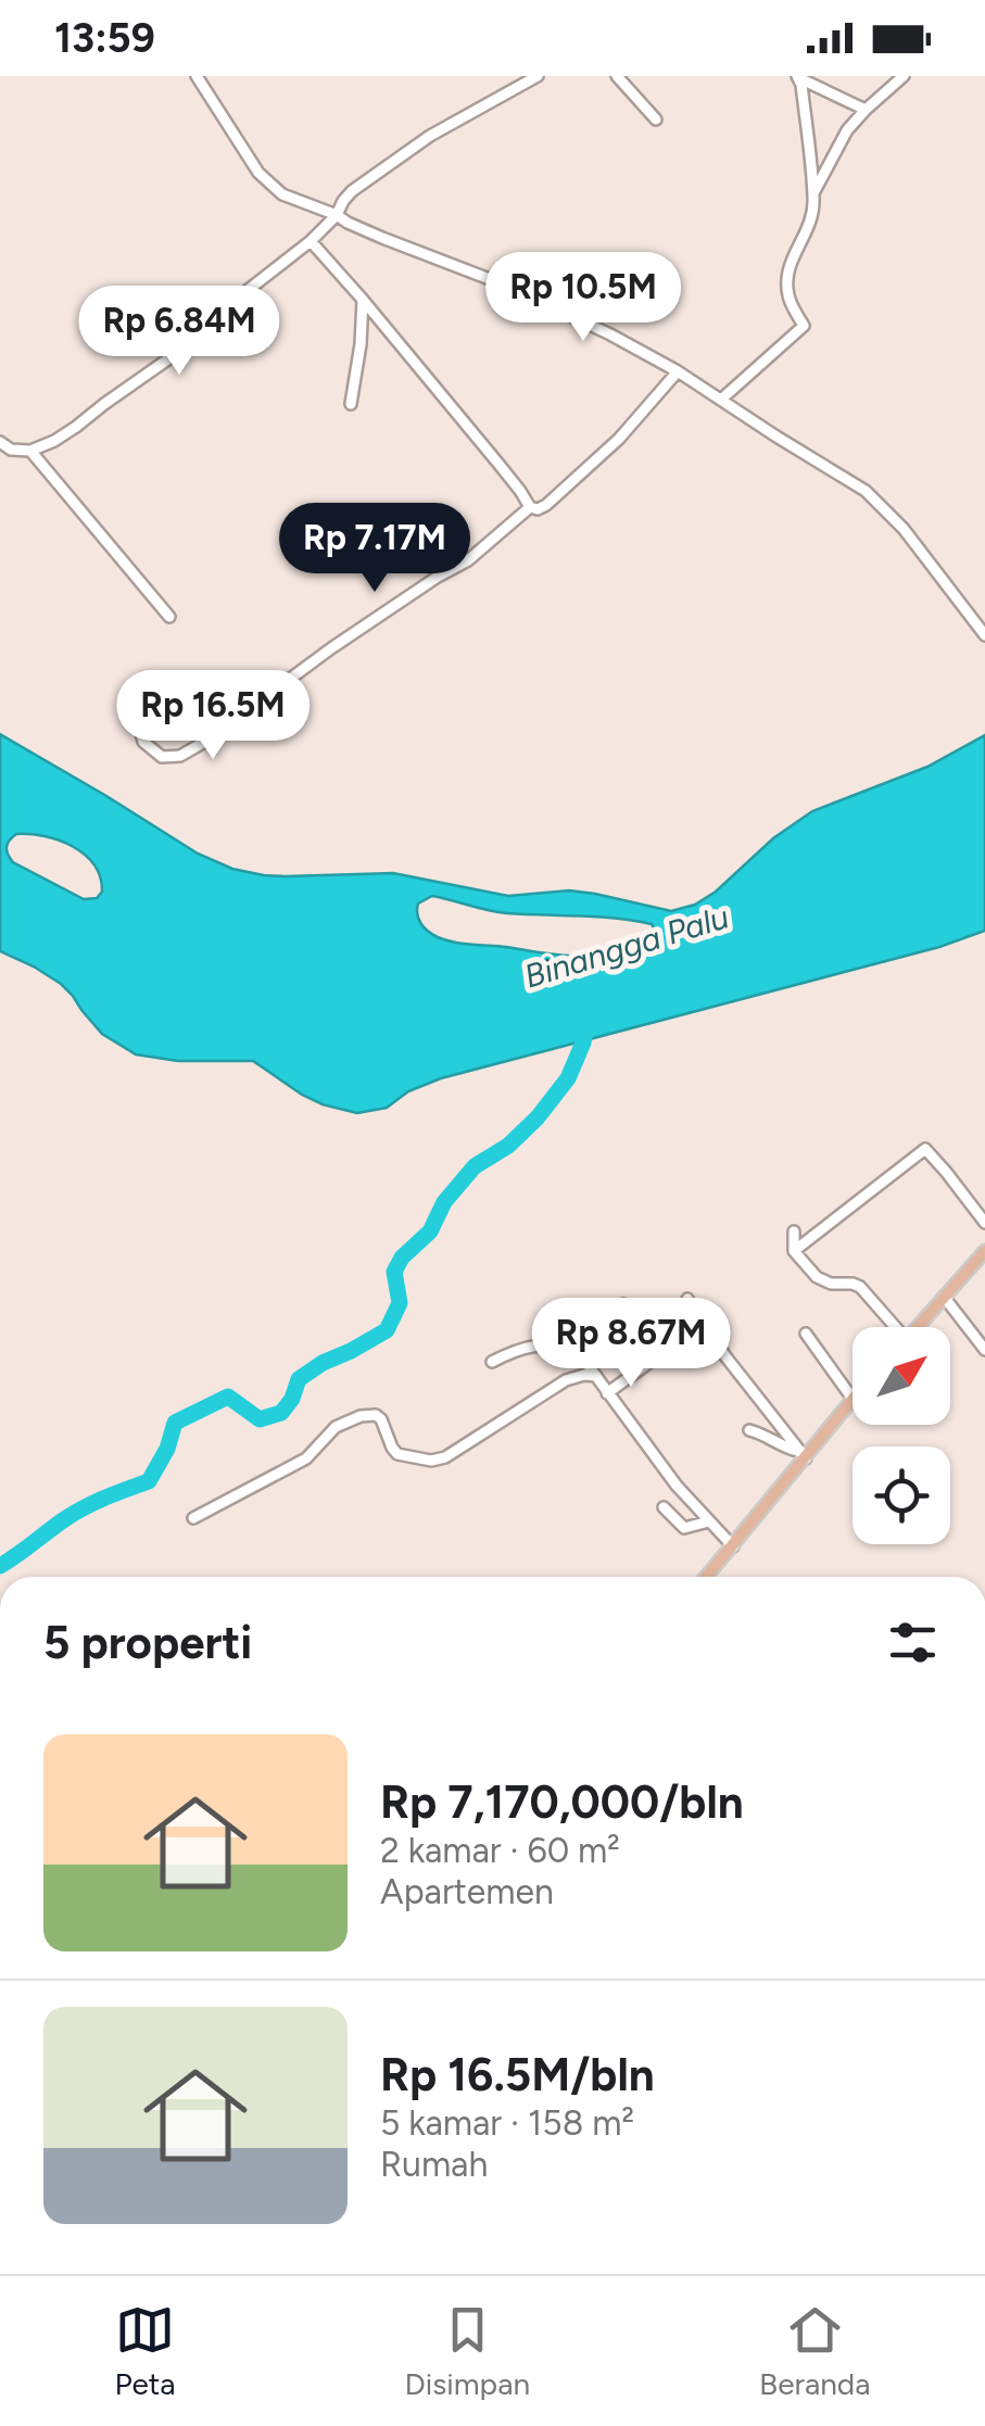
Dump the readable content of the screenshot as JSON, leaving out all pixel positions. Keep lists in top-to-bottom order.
{
  "water": ["Binangga Palu"],
  "north": "top right",
  "page": {
    "status": "13:59",
    "price": [
      "Rp 10.5M",
      "Rp 6.84M",
      "Rp 7.17M",
      "Rp 16.5M",
      "Rp 8.67M"
    ],
    "heading": "5 properti",
    "list": [
      {
        "name": "Rp 7,170,000/bln",
        "note": "2 kamar · 60 m² · Apartemen"
      },
      {
        "name": "Rp 16.5M/bln",
        "note": "5 kamar · 158 m² · Rumah"
      }
    ],
    "tabs": ["Peta", "Disimpan", "Beranda"]
  }
}
